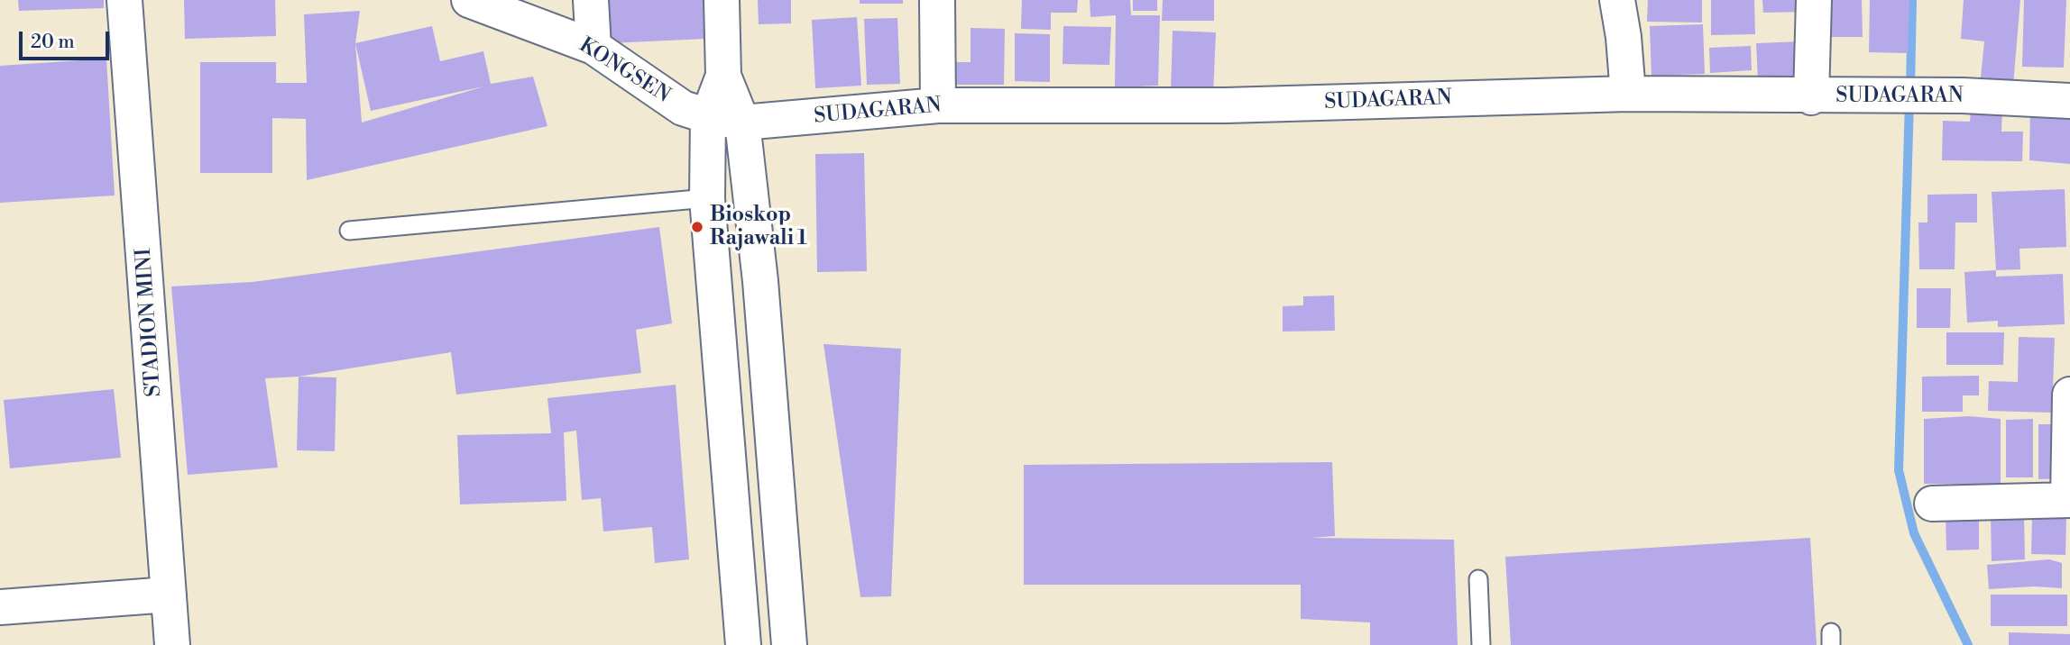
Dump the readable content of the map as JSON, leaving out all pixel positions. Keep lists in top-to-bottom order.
{
  "streets": {
    "street": ["KONGSEN", "SUDAGARAN", "STADION MINI"]
  },
  "crossings": [
    ["KONGSEN", "SUDAGARAN"]
  ],
  "places": ["Bioskop Rajawali 1"],
  "scale_bar": "20 m"
}
